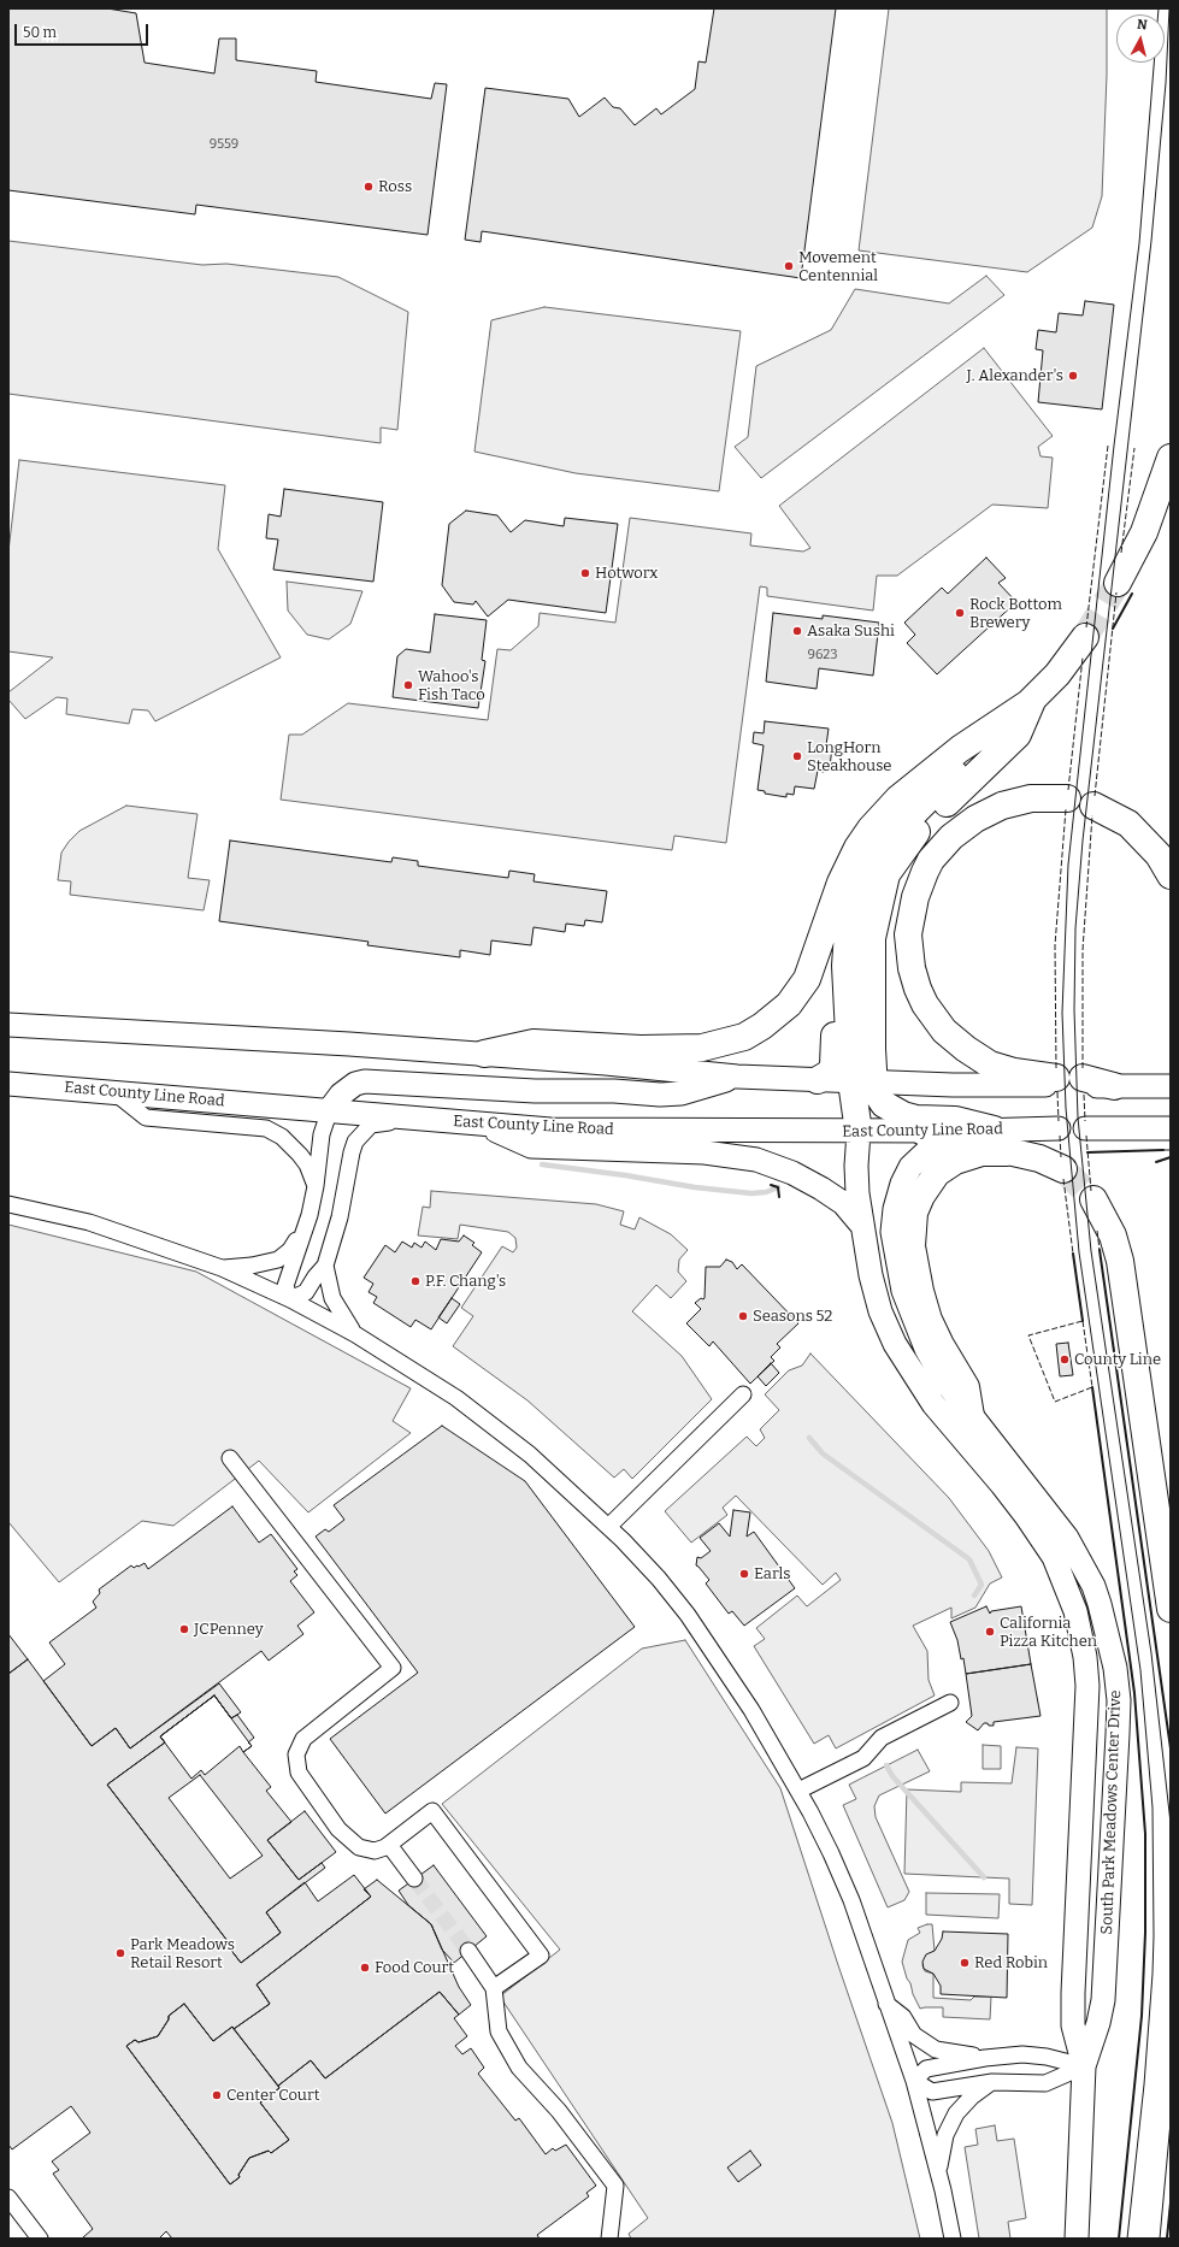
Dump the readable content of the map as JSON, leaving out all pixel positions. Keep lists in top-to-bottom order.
{
  "streets": {
    "main road": ["East County Line Road", "South Park Meadows Center Drive"]
  },
  "crossings": [
    ["East County Line Road", "South Park Meadows Center Drive"]
  ],
  "places": [
    "Ross",
    "Movement Centennial",
    "J. Alexander's",
    "Hotworx",
    "Rock Bottom Brewery",
    "Asaka Sushi",
    "Wahoo's Fish Taco",
    "LongHorn Steakhouse",
    "P.F. Chang's",
    "Seasons 52",
    "County Line",
    "Earls",
    "JCPenney",
    "California Pizza Kitchen",
    "Park Meadows Retail Resort",
    "Red Robin",
    "Food Court",
    "Center Court"
  ],
  "house_numbers": ["9559", "9623"],
  "scale_bar": "50 m",
  "north": "top"
}
